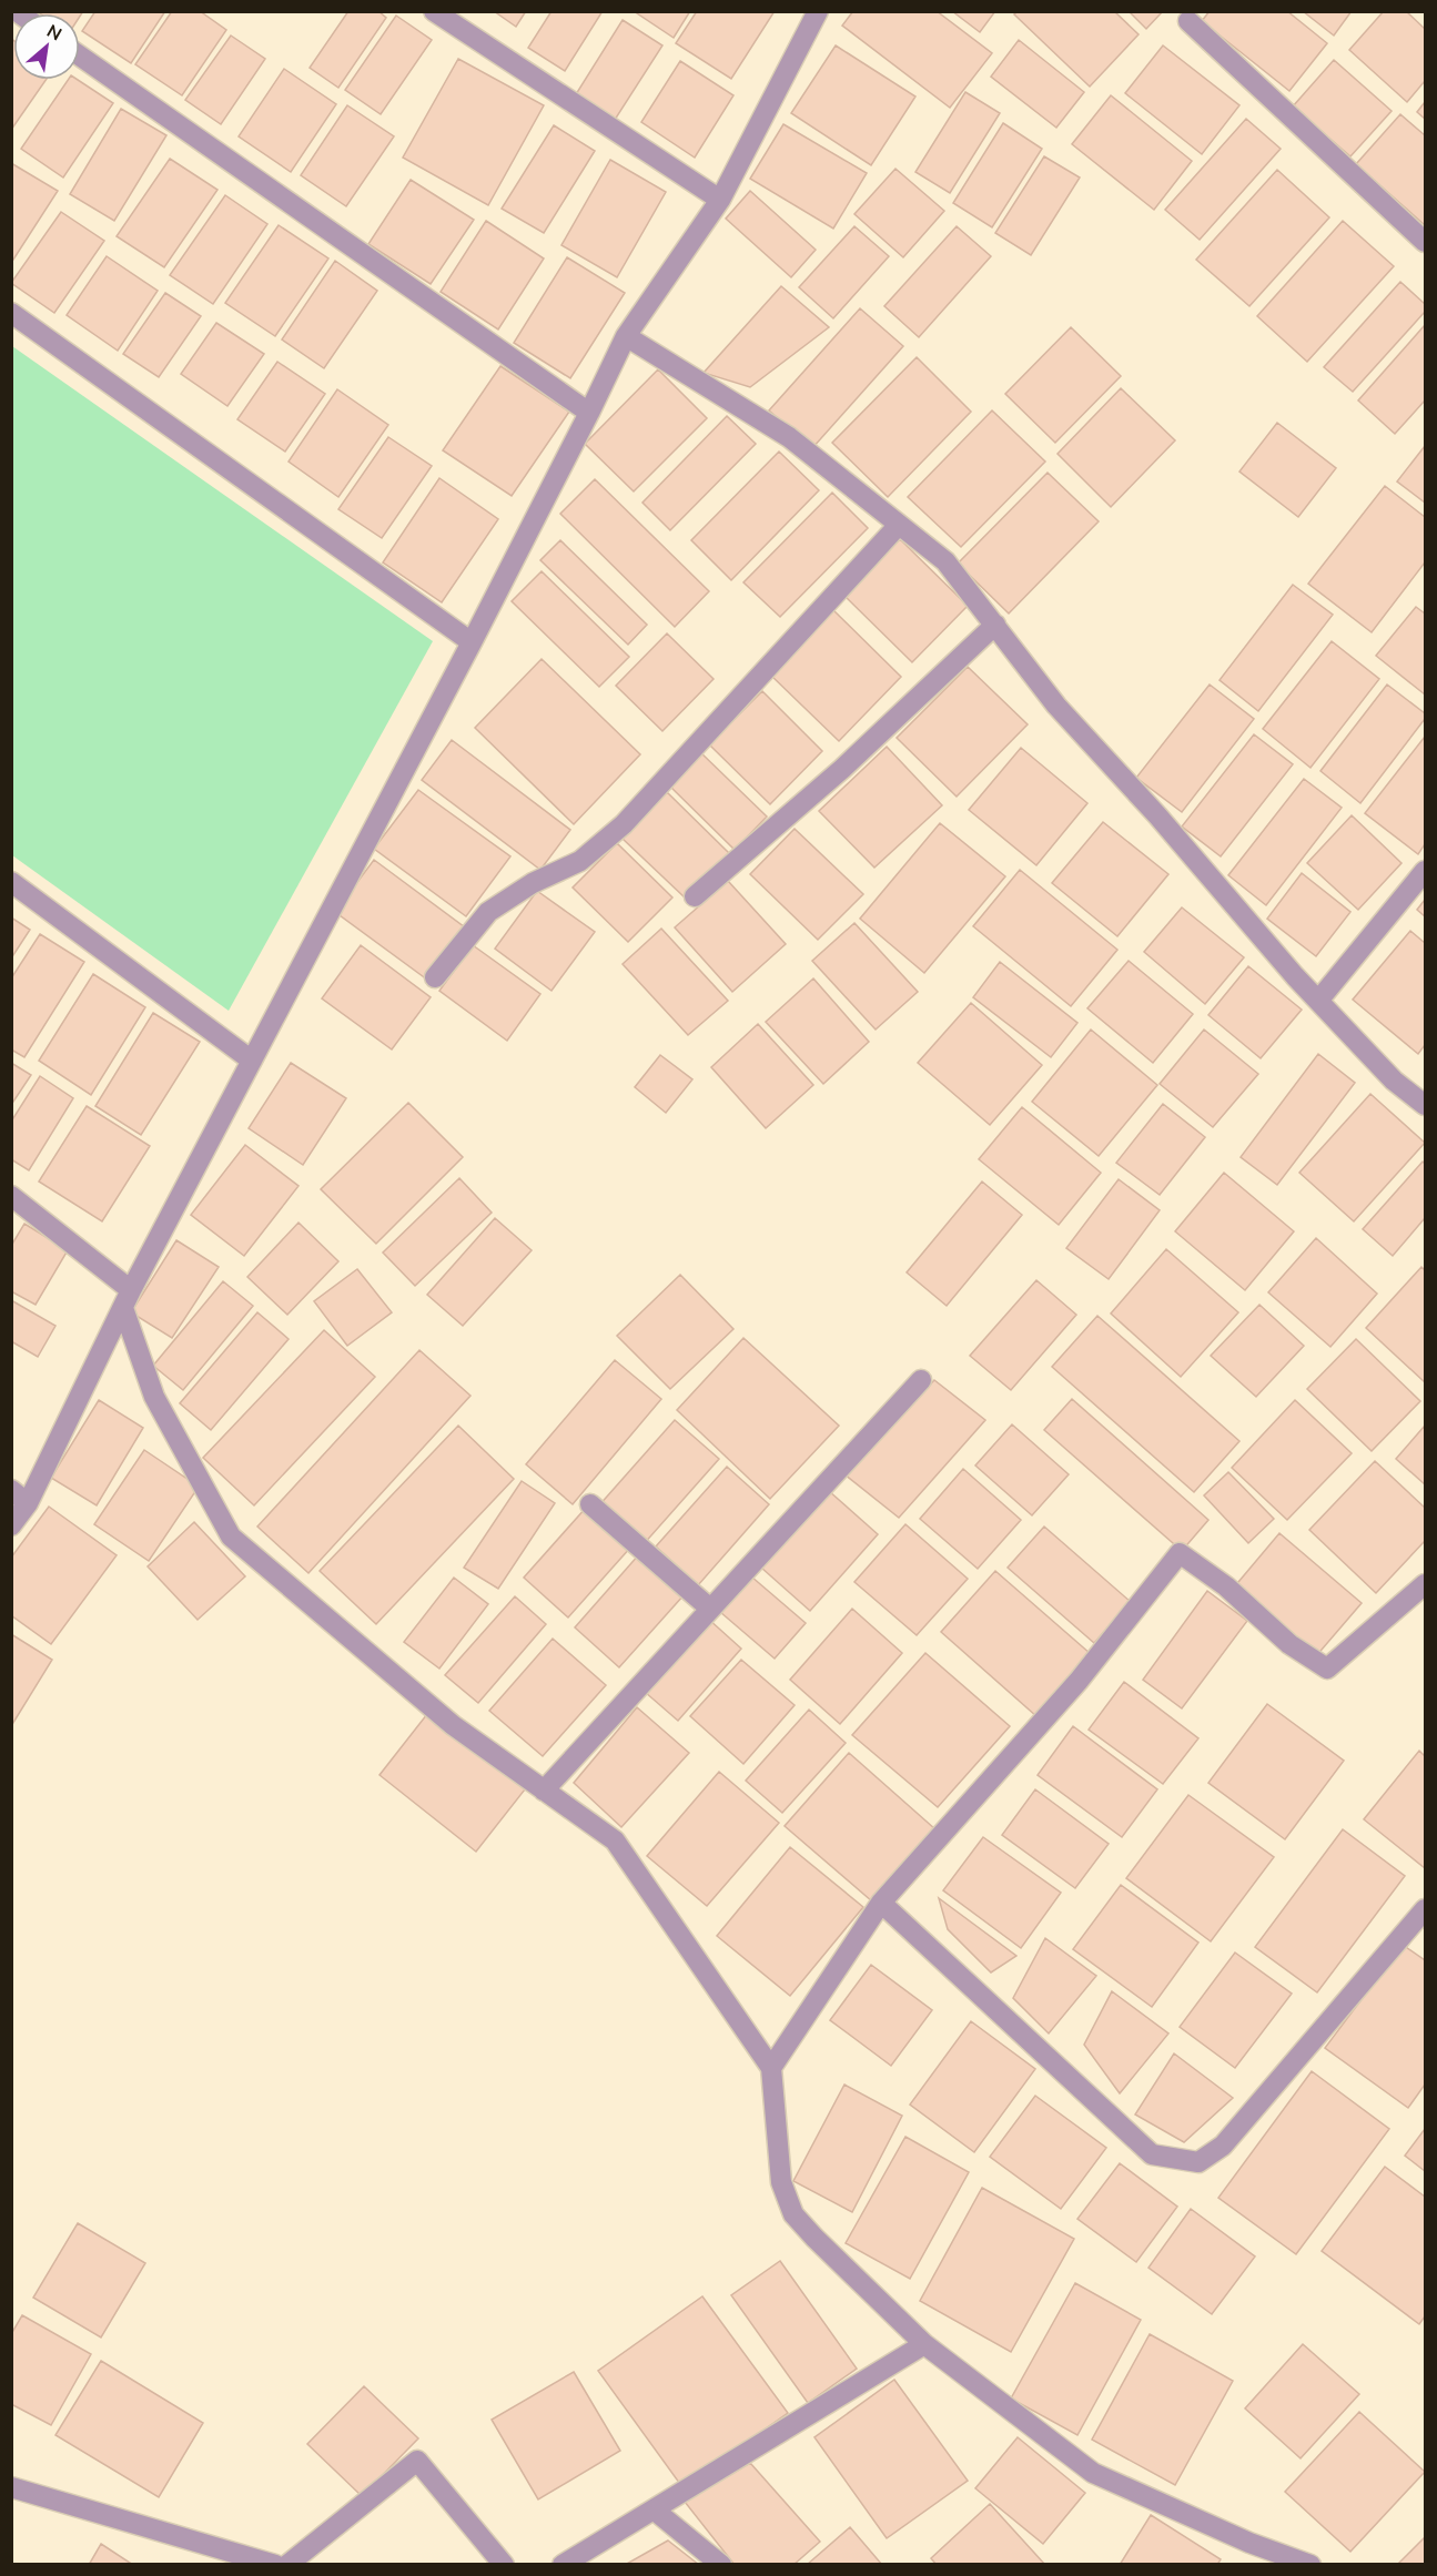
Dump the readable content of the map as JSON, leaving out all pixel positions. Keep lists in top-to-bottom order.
{
  "north": "top right"
}
